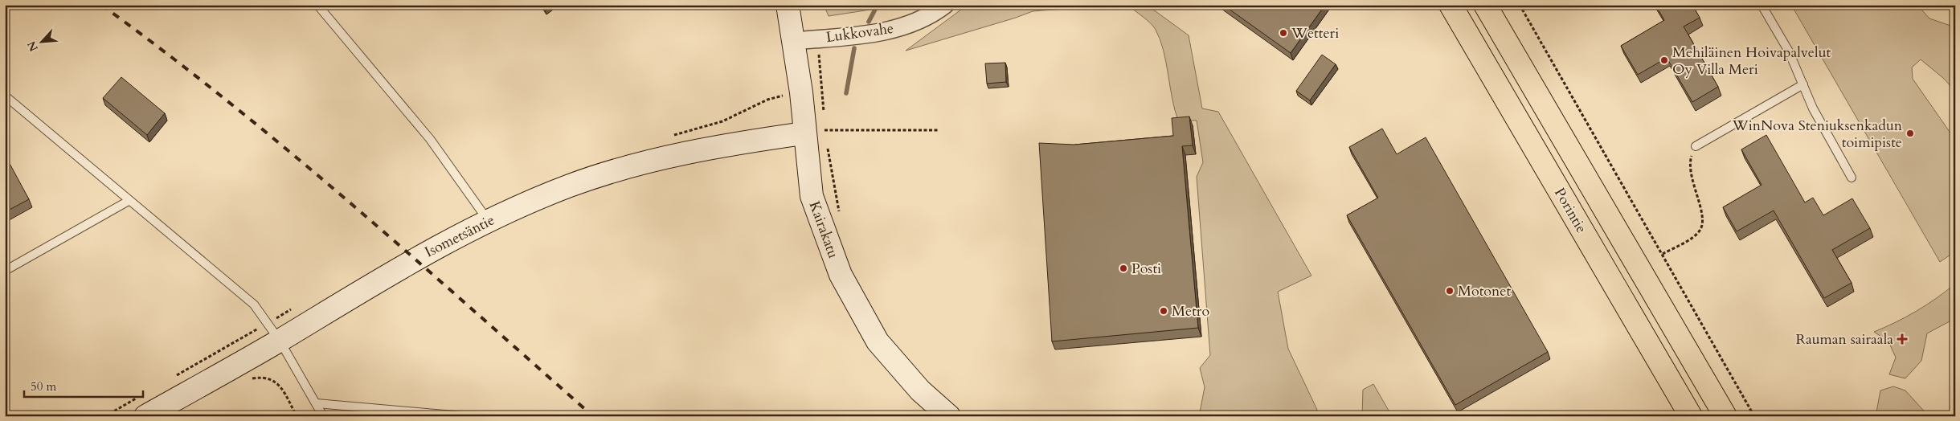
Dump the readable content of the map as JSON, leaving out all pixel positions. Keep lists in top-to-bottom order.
{
  "streets": {
    "highway": ["Porintie"],
    "main road": ["Kairakatu", "Isometsäntie"],
    "street": ["Lukkovahe"]
  },
  "crossings": [
    ["Lukkovahe", "Kairakatu"],
    ["Kairakatu", "Isometsäntie"]
  ],
  "places": {
    "other": [
      "Wetteri",
      "Mehiläinen Hoivapalvelut Oy Villa Meri",
      "WinNova Steniuksenkadun toimipiste",
      "Posti",
      "Motonet",
      "Metro"
    ],
    "health": ["Rauman sairaala"]
  },
  "scale_bar": "50 m",
  "north": "bottom left"
}
